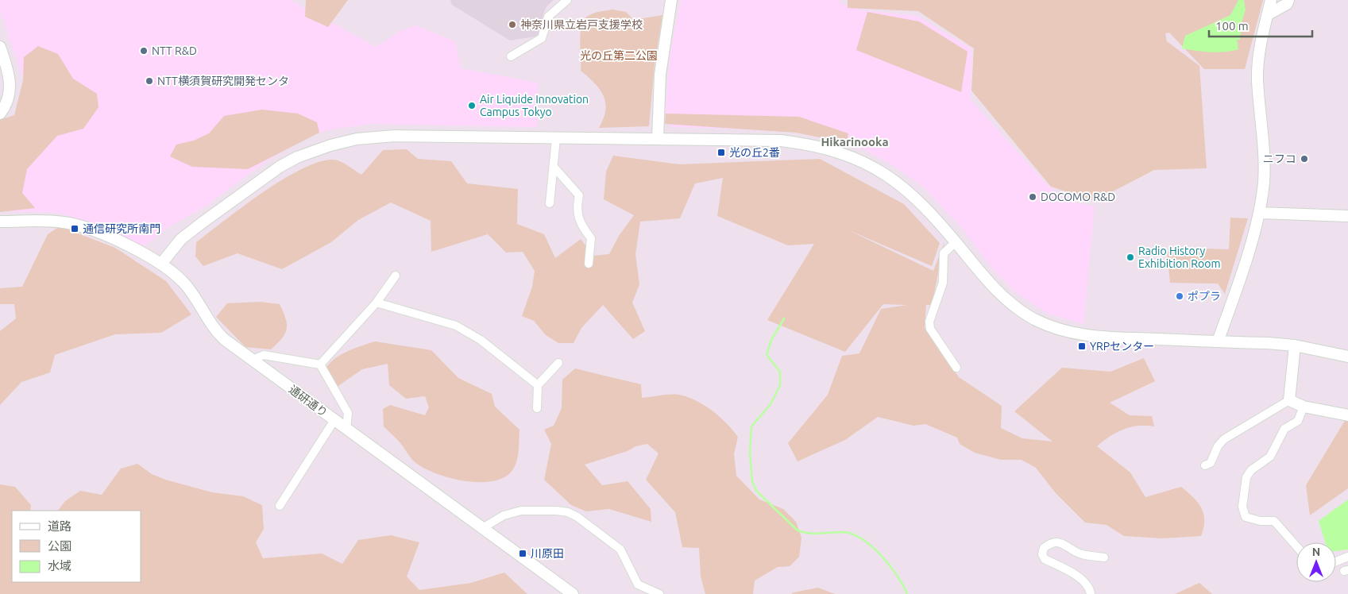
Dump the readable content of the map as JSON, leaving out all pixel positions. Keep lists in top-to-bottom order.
{
  "streets": {
    "street": ["通研通り"]
  },
  "districts": ["Hikarinooka"],
  "parks": ["光の丘第二公園"],
  "places": {
    "other": [
      "神奈川県立岩戸支援学校",
      "NTT R&D",
      "NTT横須賀研究開発センタ",
      "Air Liquide Innovation Campus Tokyo",
      "ニフコ",
      "DOCOMO R&D",
      "Radio History Exhibition Room",
      "ポプラ"
    ],
    "transit": [
      "光の丘2番",
      "通信研究所南門",
      "YRPセンター",
      "川原田"
    ]
  },
  "legend": ["道路", "公園", "水域"],
  "scale_bar": "100 m",
  "north": "top"
}
